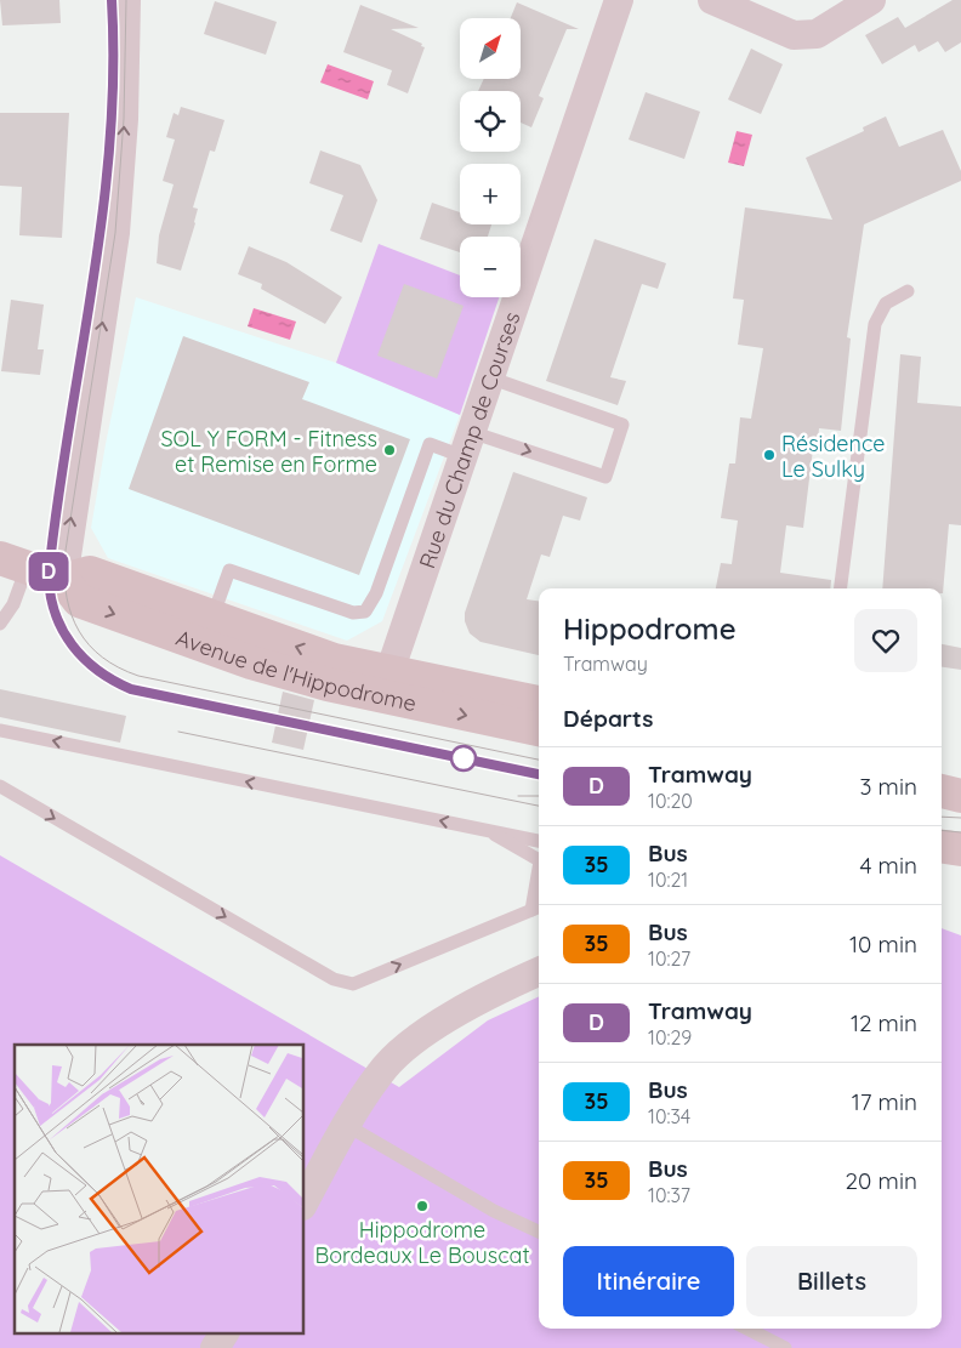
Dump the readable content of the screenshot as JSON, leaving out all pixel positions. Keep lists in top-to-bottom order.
{
  "streets": {
    "street": ["Rue du Champ de Courses", "Avenue de l'Hippodrome"]
  },
  "crossings": [
    ["Rue du Champ de Courses", "Avenue de l'Hippodrome"]
  ],
  "places": ["SOL Y FORM - Fitness et Remise en Forme", "Résidence Le Sulky", "Hippodrome Bordeaux Le Bouscat"],
  "lines": ["tram line D"],
  "north": "top right",
  "page": {
    "on_map": "D",
    "map_buttons": ["+", "−"],
    "heading": [
      ["Hippodrome", "Tramway"],
      "Départs"
    ],
    "list": [
      {
        "mark": "D",
        "name": "Tramway",
        "note": "10:20",
        "value": "3 min"
      },
      {
        "mark": "35",
        "name": "Bus",
        "note": "10:21",
        "value": "4 min"
      },
      {
        "mark": "35",
        "name": "Bus",
        "note": "10:27",
        "value": "10 min"
      },
      {
        "mark": "D",
        "name": "Tramway",
        "note": "10:29",
        "value": "12 min"
      },
      {
        "mark": "35",
        "name": "Bus",
        "note": "10:34",
        "value": "17 min"
      },
      {
        "mark": "35",
        "name": "Bus",
        "note": "10:37",
        "value": "20 min"
      }
    ],
    "buttons": ["Itinéraire", "Billets"]
  }
}
